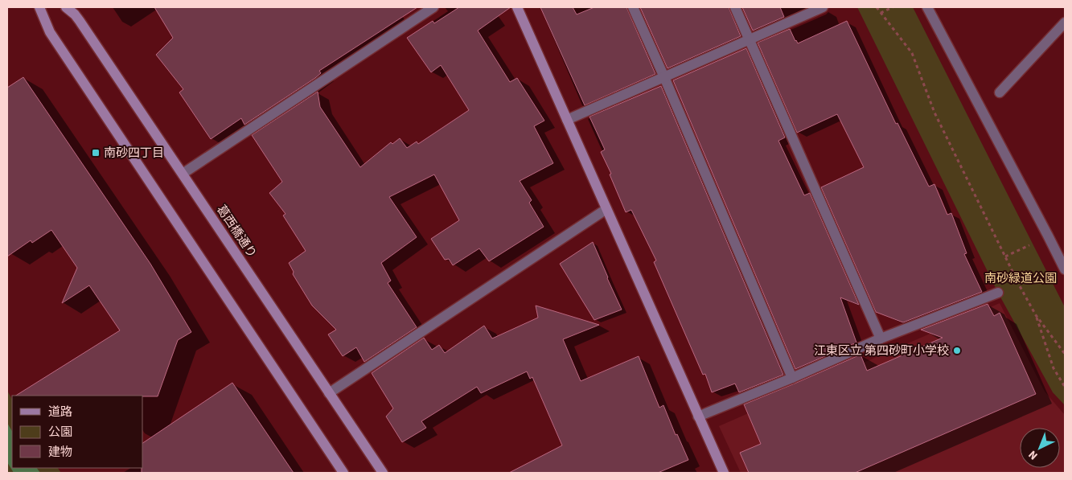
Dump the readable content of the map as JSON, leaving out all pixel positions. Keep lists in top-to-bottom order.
{
  "streets": {
    "main road": ["葛西橋通り"]
  },
  "parks": ["南砂緑道公園"],
  "places": {
    "transit": ["南砂四丁目"],
    "other": ["江東区立 第四砂町小学校"]
  },
  "legend": ["道路", "公園", "建物"],
  "north": "bottom left"
}
